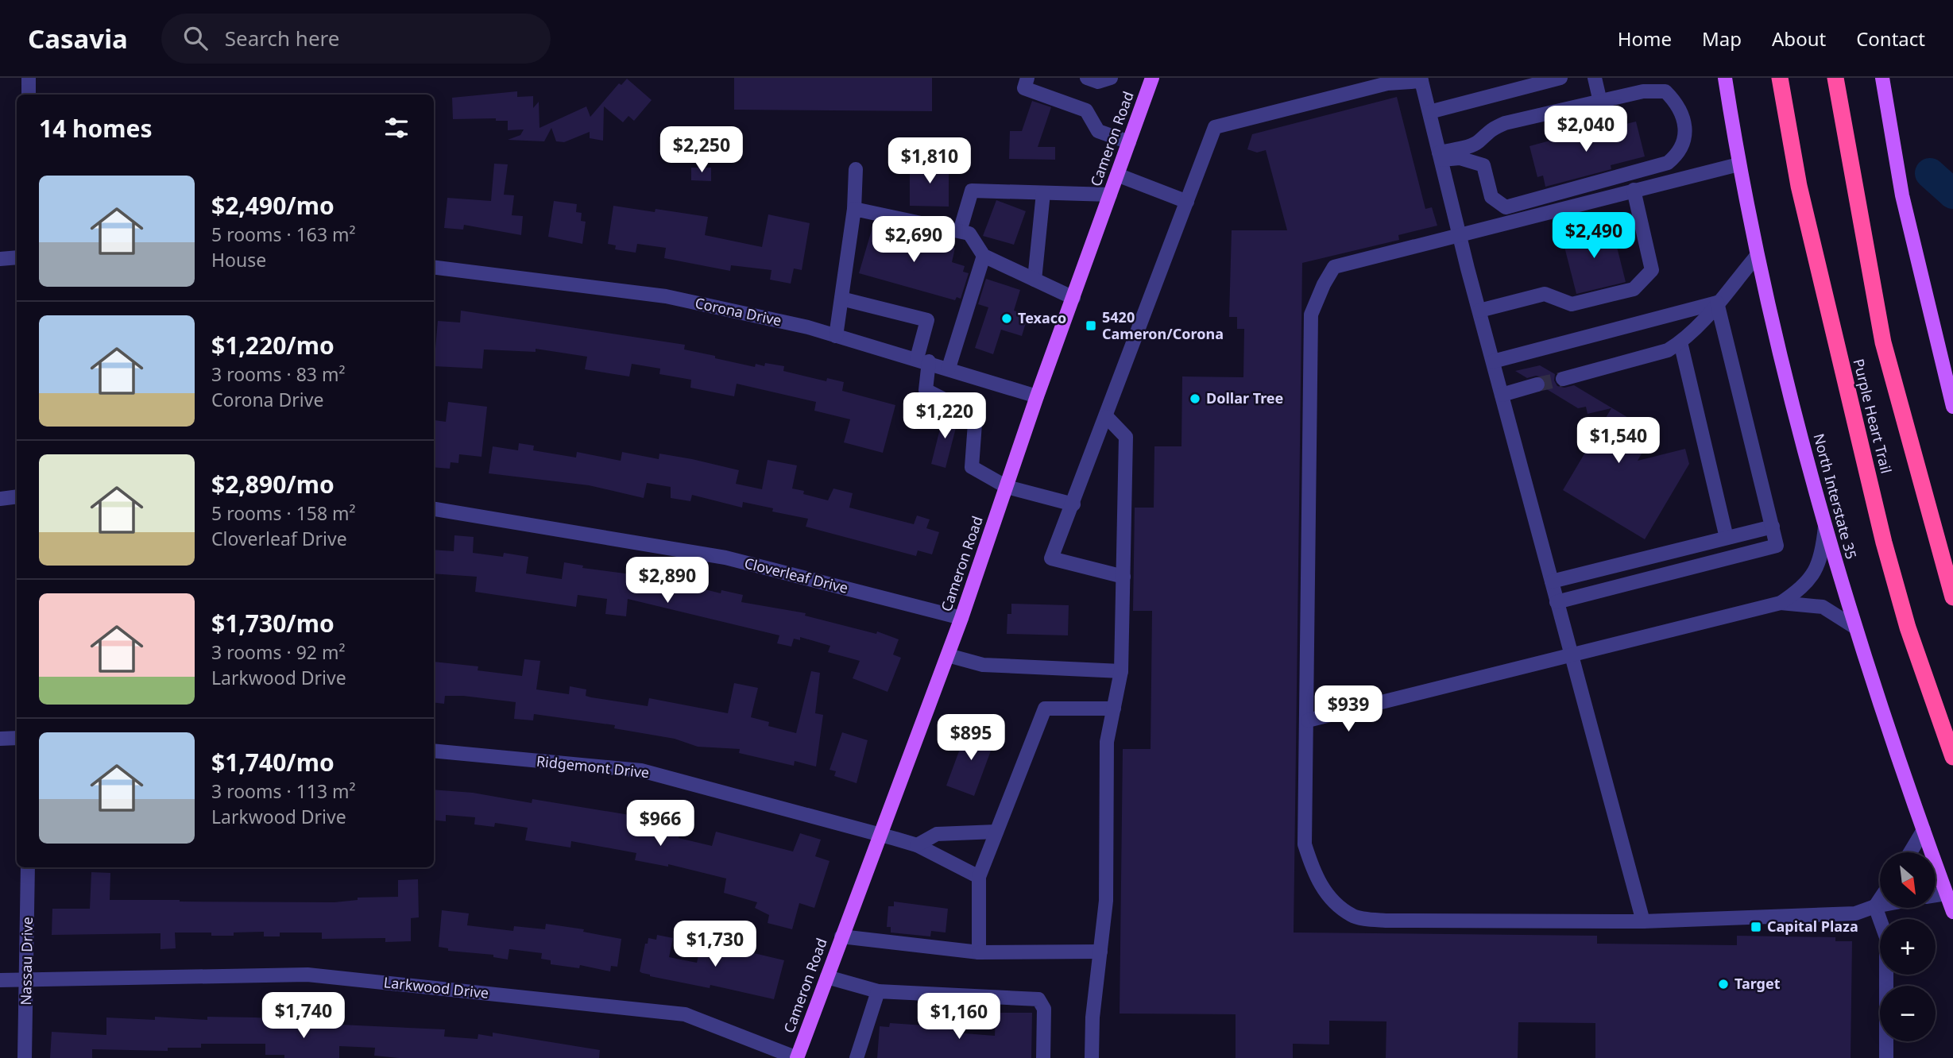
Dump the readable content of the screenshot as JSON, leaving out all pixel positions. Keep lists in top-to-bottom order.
{
  "streets": {
    "highway": ["Purple Heart Trail"],
    "main road": ["Cameron Road", "North Interstate 35"],
    "street": [
      "Corona Drive",
      "Cloverleaf Drive",
      "Ridgemont Drive",
      "Nassau Drive",
      "Larkwood Drive"
    ]
  },
  "crossings": [
    ["Cameron Road", "Corona Drive"],
    ["Cameron Road", "Cloverleaf Drive"],
    ["Cameron Road", "Ridgemont Drive"],
    ["Cameron Road", "Larkwood Drive"],
    ["Nassau Drive", "Larkwood Drive"]
  ],
  "places": {
    "other": ["Texaco", "Dollar Tree", "Target"],
    "transit": ["5420 Cameron/Corona", "Capital Plaza"]
  },
  "north": "bottom right",
  "page": {
    "header": "Casavia",
    "search": "Search here",
    "nav": [
      "Home",
      "Map",
      "About",
      "Contact"
    ],
    "heading": "14 homes",
    "price": [
      "$2,040",
      "$2,250",
      "$1,810",
      "$2,490",
      "$2,690",
      "$1,220",
      "$1,540",
      "$2,890",
      "$939",
      "$895",
      "$966",
      "$1,730",
      "$1,740",
      "$1,160"
    ],
    "list": [
      {
        "name": "$2,490/mo",
        "note": "5 rooms · 163 m² · House"
      },
      {
        "name": "$1,220/mo",
        "note": "3 rooms · 83 m² · Corona Drive"
      },
      {
        "name": "$2,890/mo",
        "note": "5 rooms · 158 m² · Cloverleaf Drive"
      },
      {
        "name": "$1,730/mo",
        "note": "3 rooms · 92 m² · Larkwood Drive"
      },
      {
        "name": "$1,740/mo",
        "note": "3 rooms · 113 m² · Larkwood Drive"
      }
    ],
    "map_buttons": ["+", "−"]
  }
}
